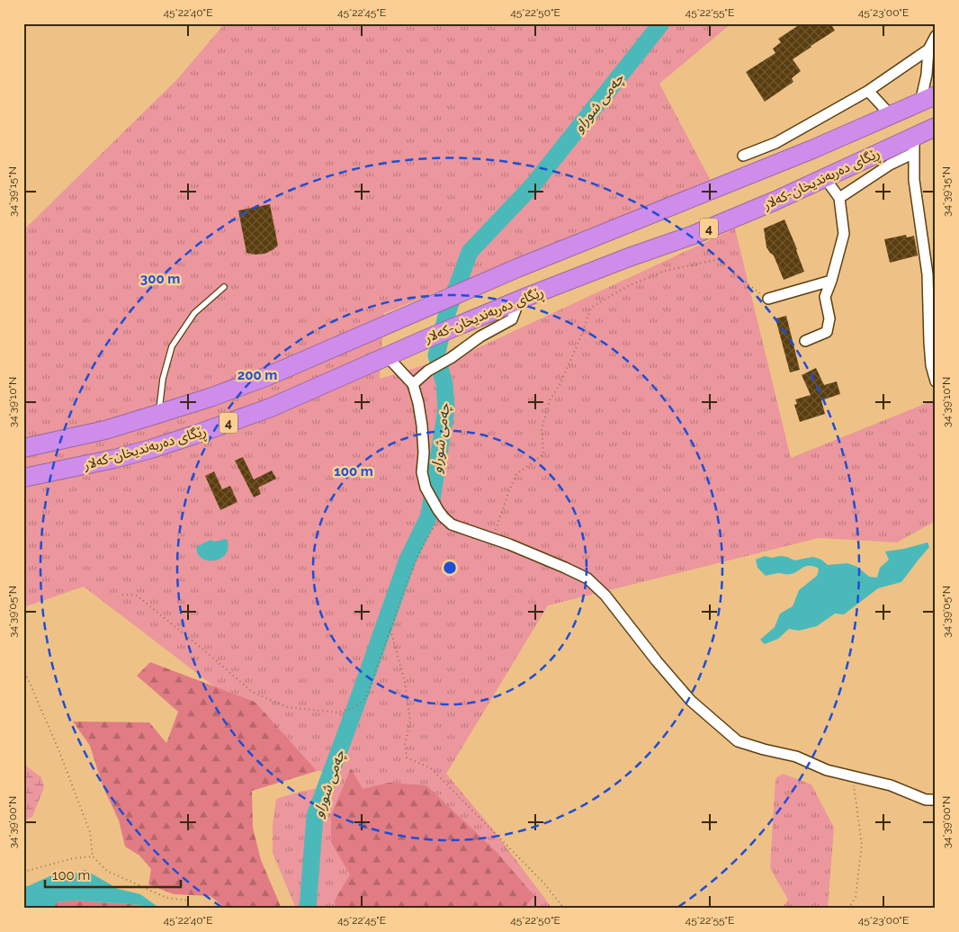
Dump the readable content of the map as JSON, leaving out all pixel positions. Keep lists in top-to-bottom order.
{
  "streets": {
    "highway": ["ڕێگای دەربەندیخان-کەلار", "4"]
  },
  "water": ["چەمی شوراو"],
  "scale_bar": "100 m",
  "coordinates": [
    "45°22'40\"E",
    "45°22'45\"E",
    "45°22'50\"E",
    "45°22'55\"E",
    "45°23'00\"E",
    "34°39'15\"N",
    "34°39'10\"N",
    "34°39'05\"N",
    "34°39'00\"N"
  ],
  "rings": ["300 m", "200 m", "100 m"]
}
